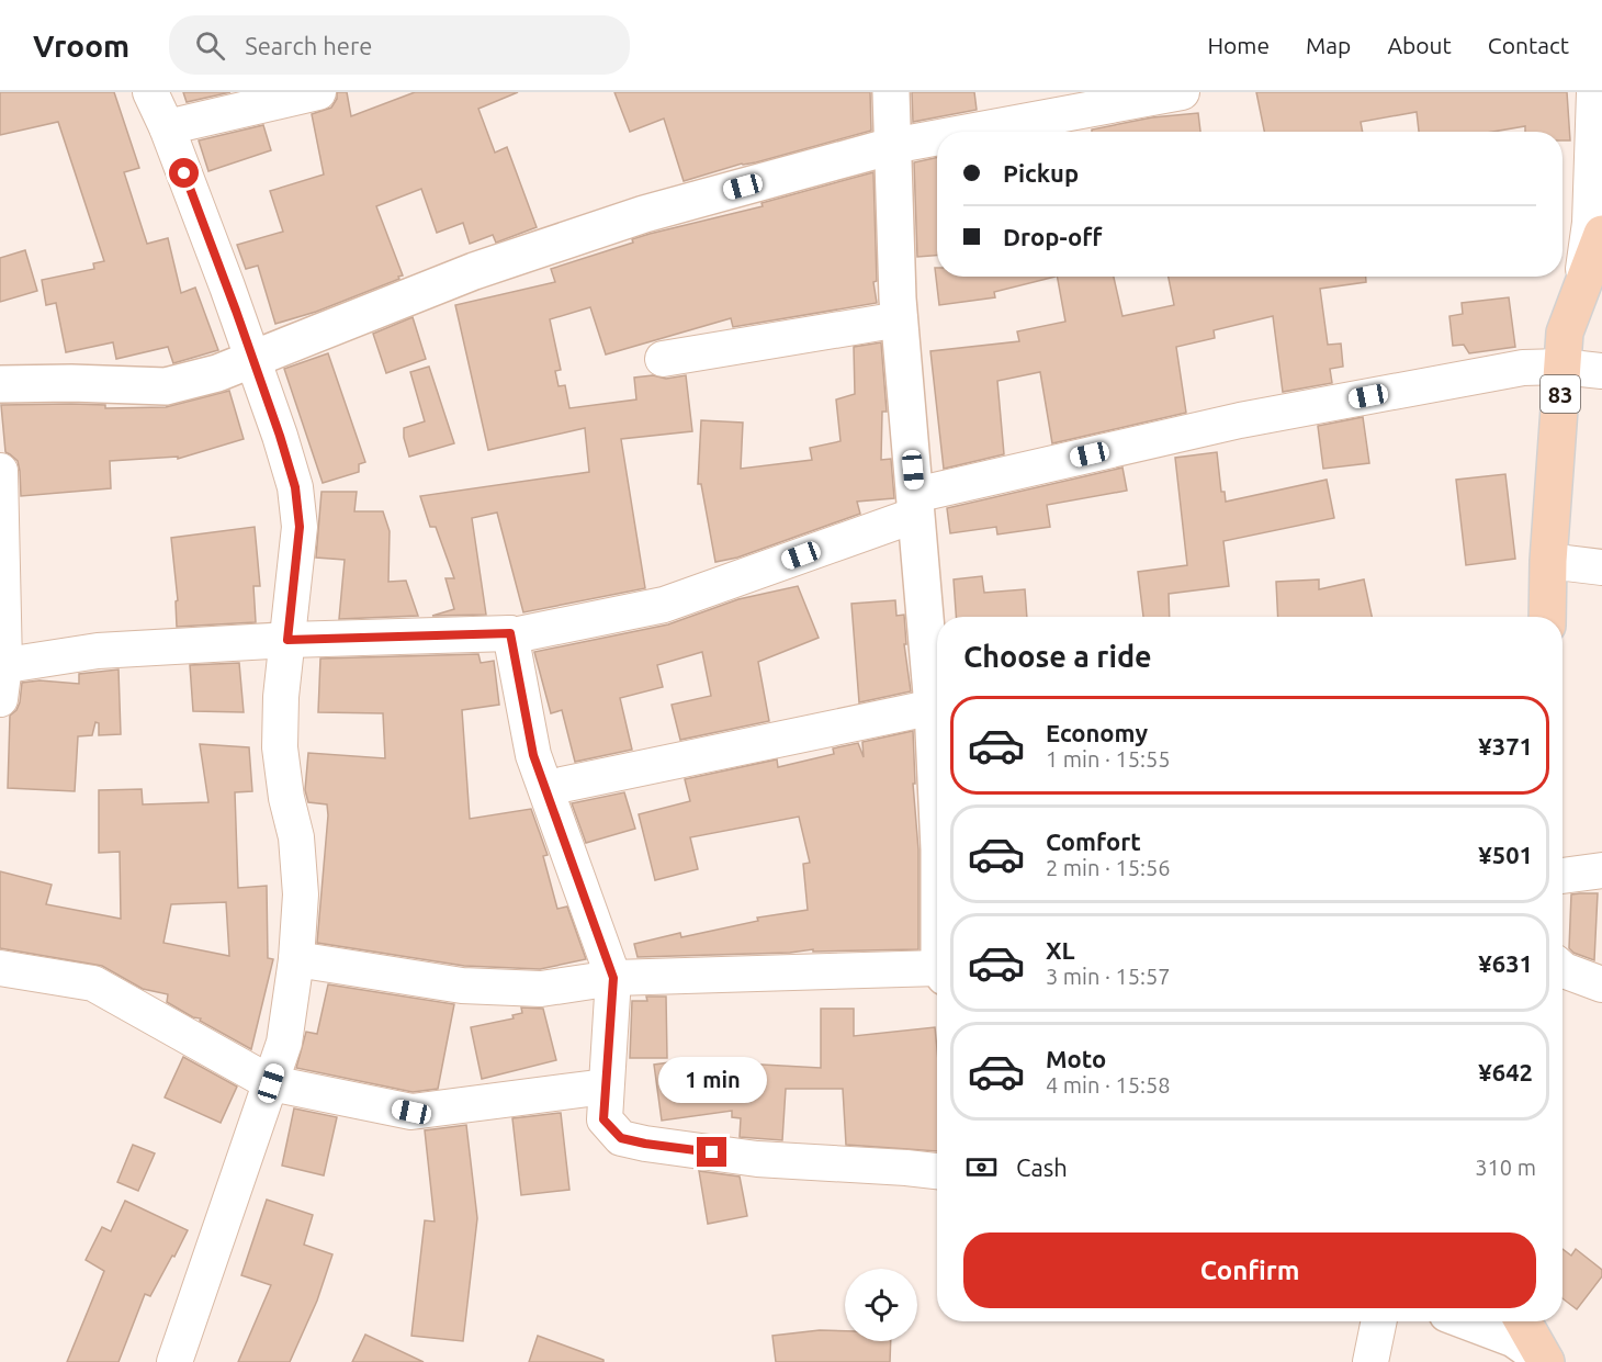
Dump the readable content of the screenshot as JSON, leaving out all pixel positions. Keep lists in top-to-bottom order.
{
  "streets": {
    "main road": ["83"]
  },
  "page": {
    "header": "Vroom",
    "search": "Search here",
    "nav": [
      "Home",
      "Map",
      "About",
      "Contact"
    ],
    "banner": ["Pickup", "Drop-off"],
    "heading": "Choose a ride",
    "list": [
      {
        "name": "Economy",
        "note": "1 min · 15:55",
        "value": "¥371"
      },
      {
        "name": "Comfort",
        "note": "2 min · 15:56",
        "value": "¥501"
      },
      {
        "name": "XL",
        "note": "3 min · 15:57",
        "value": "¥631"
      },
      {
        "name": "Moto",
        "note": "4 min · 15:58",
        "value": "¥642"
      }
    ],
    "bubble": "1 min",
    "pay": ["Cash", "310 m"],
    "buttons": "Confirm"
  }
}
